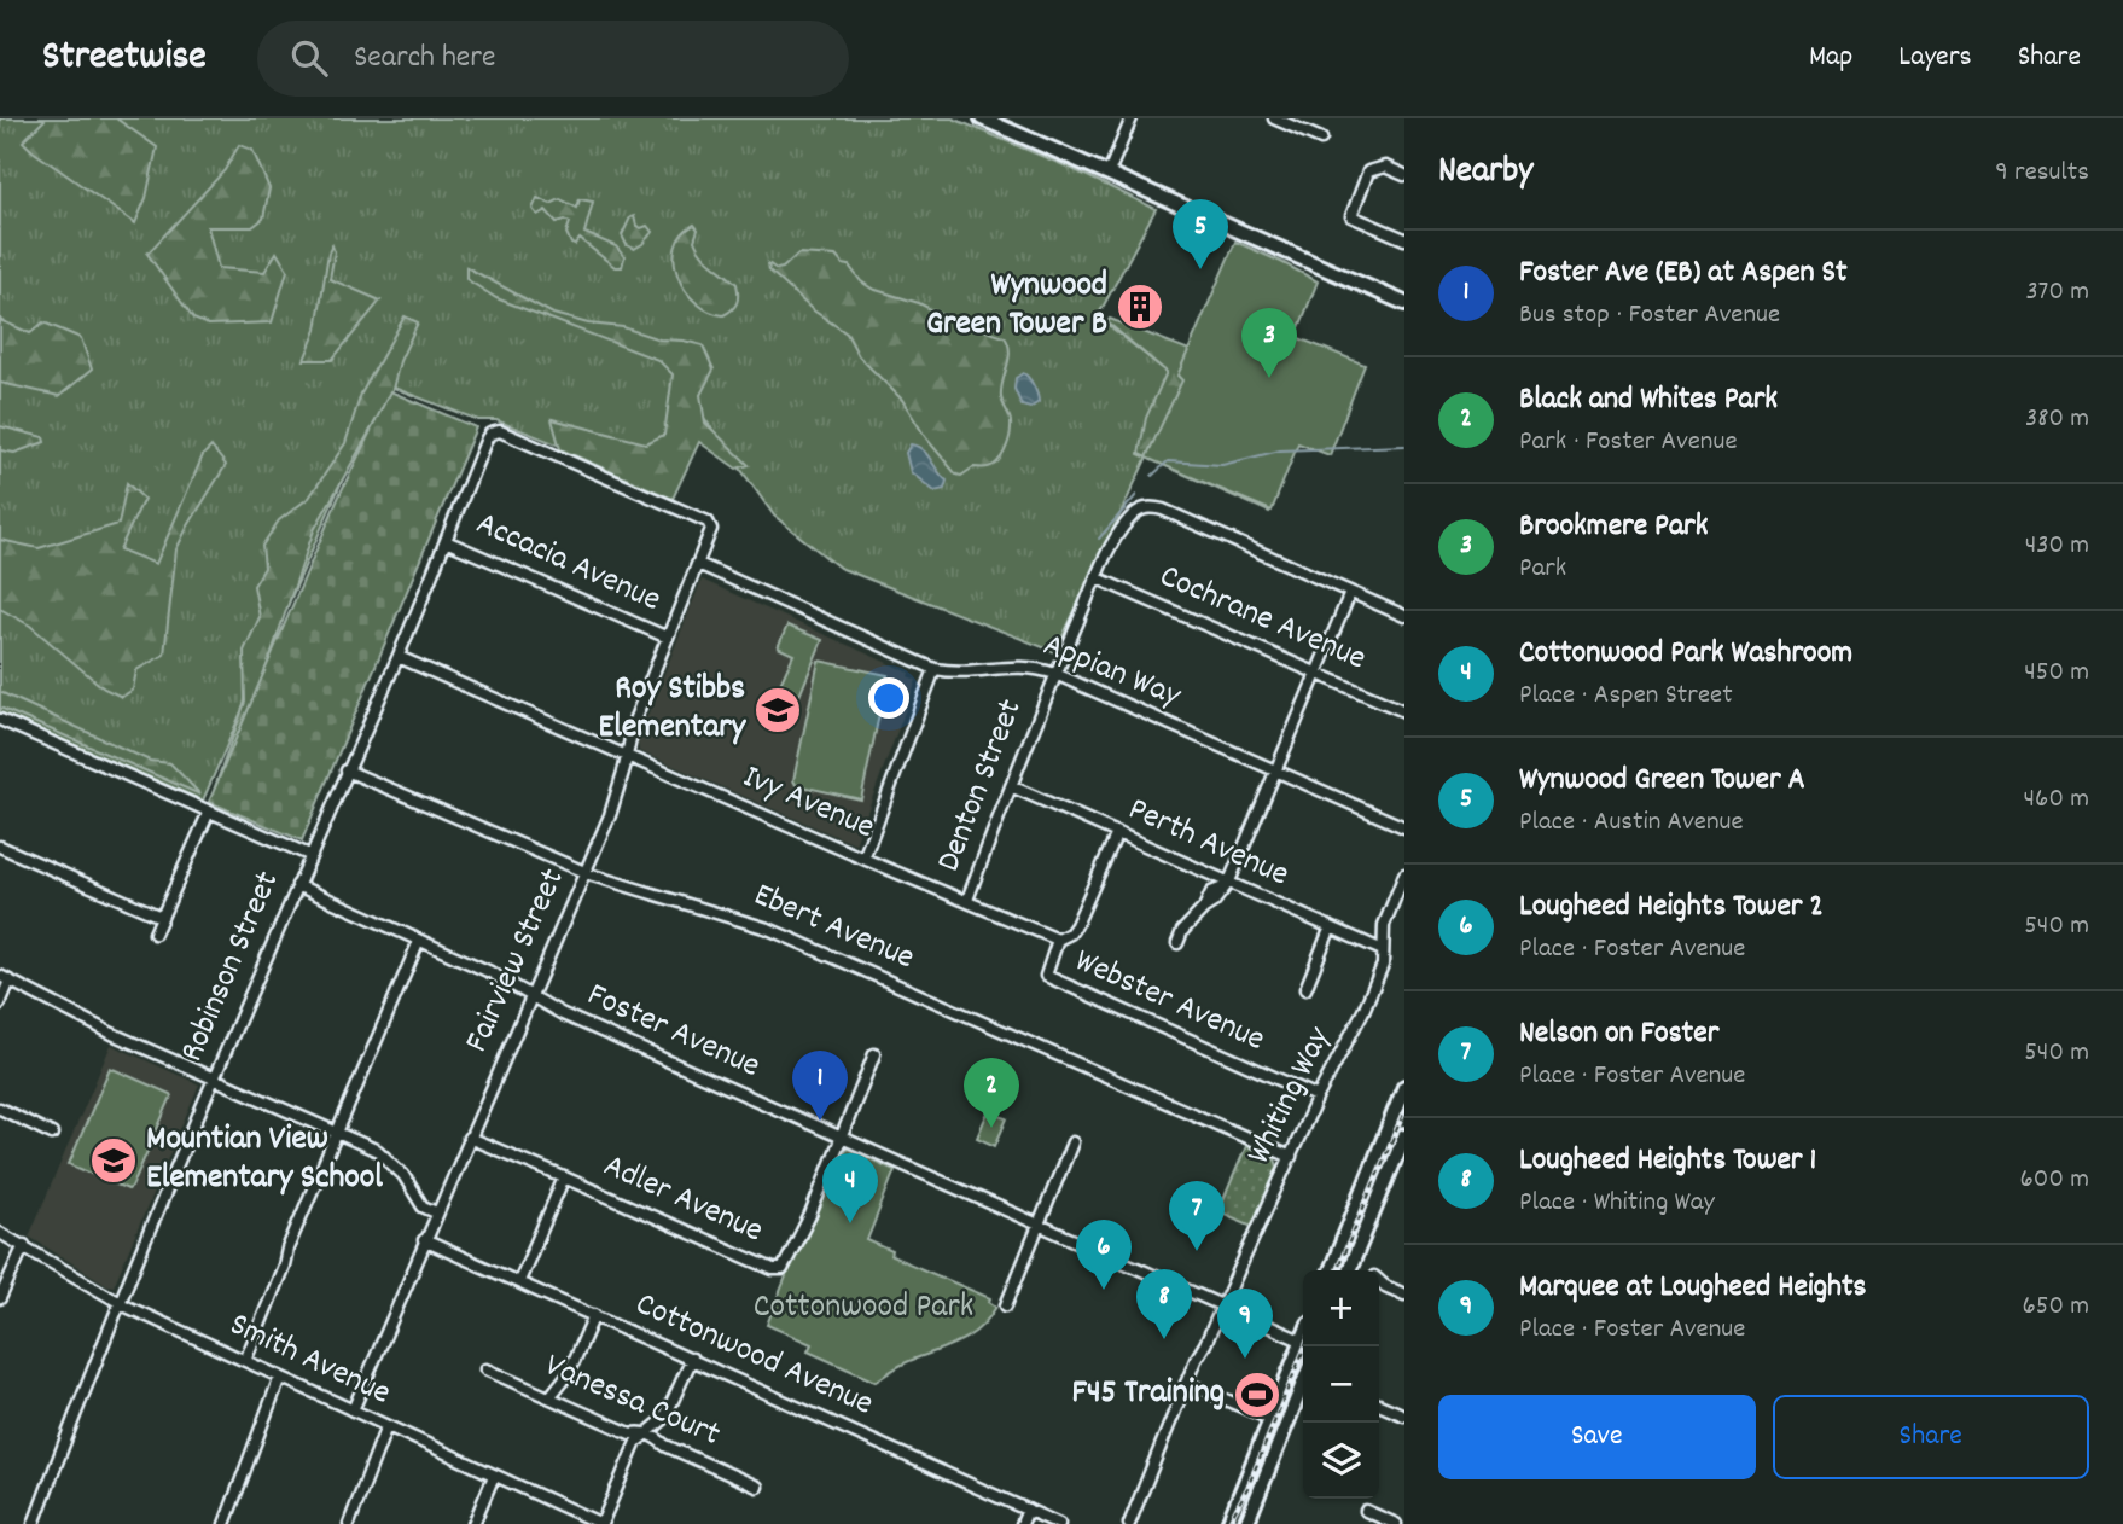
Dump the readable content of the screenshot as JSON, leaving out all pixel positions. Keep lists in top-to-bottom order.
{
  "streets": {
    "street": [
      "Accacia Avenue",
      "Cochrane Avenue",
      "Appian Way",
      "Denton Street",
      "Ivy Avenue",
      "Perth Avenue",
      "Ebert Avenue",
      "Fairview Street",
      "Robinson Street",
      "Webster Avenue",
      "Foster Avenue",
      "Whiting Way",
      "Adler Avenue",
      "Cottonwood Avenue",
      "Smith Avenue",
      "Vanessa Court"
    ]
  },
  "crossings": [
    ["Accacia Avenue", "Fairview Street"],
    ["Accacia Avenue", "Robinson Street"],
    ["Cochrane Avenue", "Denton Street"],
    ["Appian Way", "Denton Street"],
    ["Appian Way", "Fairview Street"],
    ["Denton Street", "Ivy Avenue"],
    ["Denton Street", "Perth Avenue"],
    ["Ivy Avenue", "Fairview Street"],
    ["Ivy Avenue", "Robinson Street"],
    ["Ivy Avenue", "Webster Avenue"],
    ["Perth Avenue", "Whiting Way"],
    ["Ebert Avenue", "Fairview Street"],
    ["Ebert Avenue", "Robinson Street"],
    ["Ebert Avenue", "Whiting Way"],
    ["Fairview Street", "Robinson Street"],
    ["Fairview Street", "Foster Avenue"],
    ["Fairview Street", "Adler Avenue"],
    ["Fairview Street", "Cottonwood Avenue"],
    ["Fairview Street", "Smith Avenue"],
    ["Robinson Street", "Foster Avenue"],
    ["Robinson Street", "Smith Avenue"],
    ["Webster Avenue", "Whiting Way"],
    ["Foster Avenue", "Whiting Way"],
    ["Foster Avenue", "Adler Avenue"],
    ["Adler Avenue", "Cottonwood Avenue"]
  ],
  "parks": ["Cottonwood Park"],
  "places": {
    "building": ["Wynwood Green Tower B"],
    "school or university": ["Roy Stibbs Elementary", "Mountian View Elementary School"],
    "sports": ["F45 Training"]
  },
  "page": {
    "header": "Streetwise",
    "search": "Search here",
    "nav": ["Map", "Layers", "Share"],
    "heading": ["Nearby", "9 results"],
    "pins": [
      "5",
      "3",
      "1",
      "2",
      "4",
      "7",
      "6",
      "8",
      "9"
    ],
    "list": [
      {
        "mark": "1",
        "name": "Foster Ave (EB) at Aspen St",
        "note": "Bus stop · Foster Avenue",
        "value": "370 m"
      },
      {
        "mark": "2",
        "name": "Black and Whites Park",
        "note": "Park · Foster Avenue",
        "value": "380 m"
      },
      {
        "mark": "3",
        "name": "Brookmere Park",
        "note": "Park",
        "value": "430 m"
      },
      {
        "mark": "4",
        "name": "Cottonwood Park Washroom",
        "note": "Place · Aspen Street",
        "value": "450 m"
      },
      {
        "mark": "5",
        "name": "Wynwood Green Tower A",
        "note": "Place · Austin Avenue",
        "value": "460 m"
      },
      {
        "mark": "6",
        "name": "Lougheed Heights Tower 2",
        "note": "Place · Foster Avenue",
        "value": "540 m"
      },
      {
        "mark": "7",
        "name": "Nelson on Foster",
        "note": "Place · Foster Avenue",
        "value": "540 m"
      },
      {
        "mark": "8",
        "name": "Lougheed Heights Tower 1",
        "note": "Place · Whiting Way",
        "value": "600 m"
      },
      {
        "mark": "9",
        "name": "Marquee at Lougheed Heights",
        "note": "Place · Foster Avenue",
        "value": "650 m"
      }
    ],
    "map_buttons": ["+", "−"],
    "buttons": ["Save", "Share"]
  }
}
